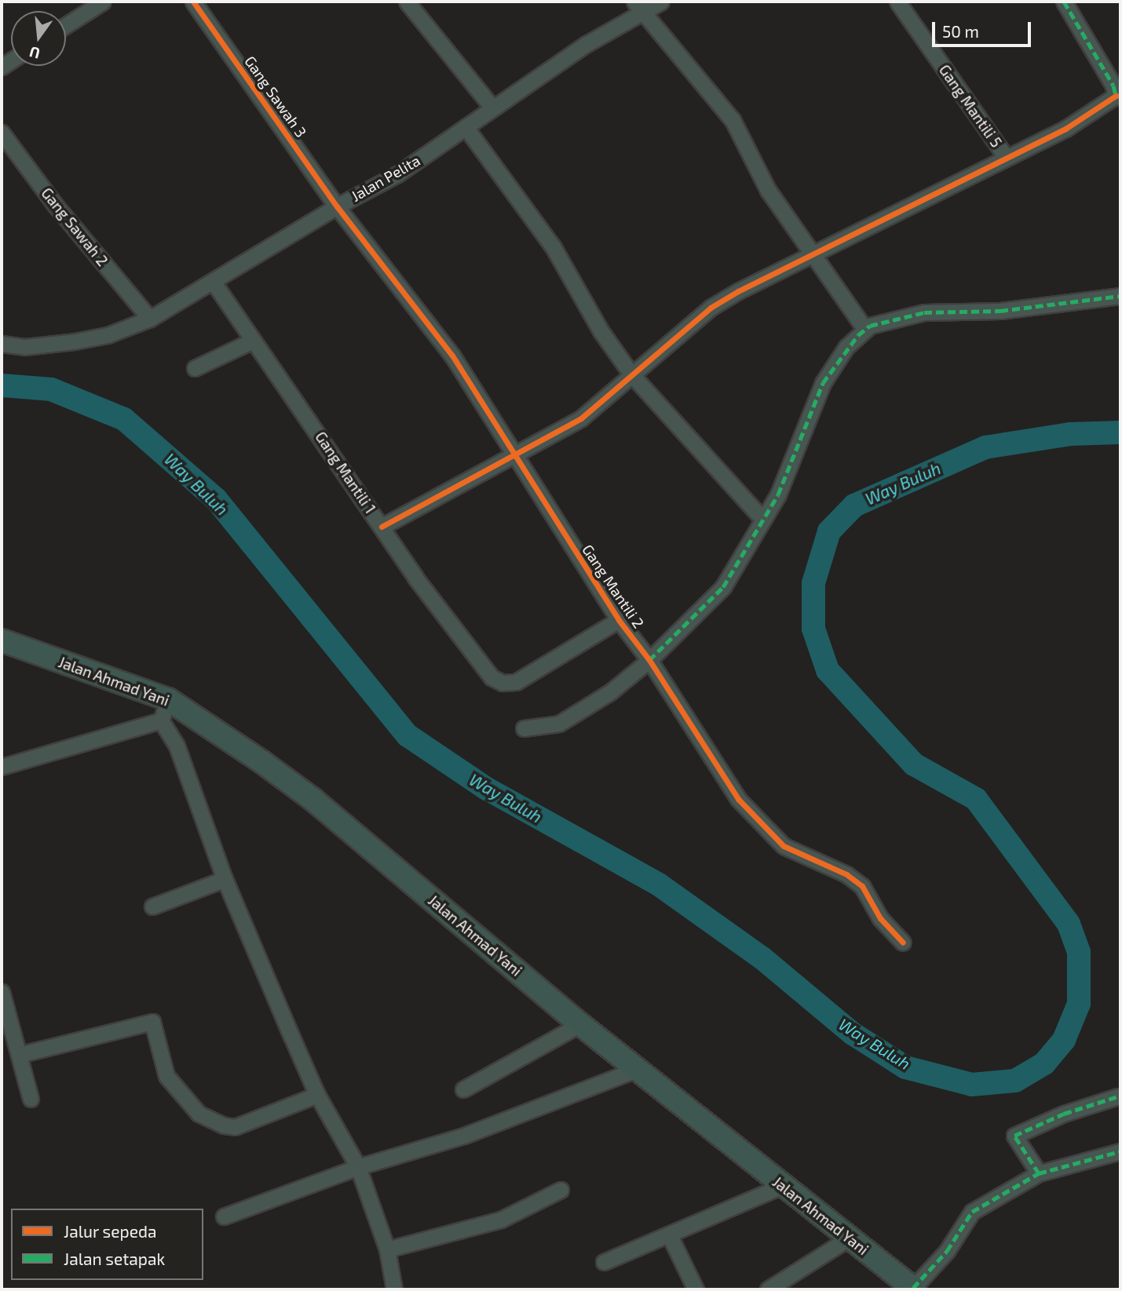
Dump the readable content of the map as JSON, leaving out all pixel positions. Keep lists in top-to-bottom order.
{
  "streets": {
    "highway": ["Jalan Ahmad Yani"],
    "street": [
      "Gang Sawah 3",
      "Gang Mantili 5",
      "Jalan Pelita",
      "Gang Sawah 2",
      "Gang Mantili 1",
      "Gang Mantili 2"
    ]
  },
  "crossings": [
    ["Gang Sawah 3", "Jalan Pelita"],
    ["Gang Sawah 3", "Gang Mantili 2"],
    ["Jalan Pelita", "Gang Sawah 2"],
    ["Jalan Pelita", "Gang Mantili 1"],
    ["Jalan Pelita", "Gang Mantili 2"],
    ["Gang Mantili 1", "Gang Mantili 2"]
  ],
  "water": ["Way Buluh"],
  "legend": ["Jalur sepeda", "Jalan setapak"],
  "scale_bar": "50 m",
  "north": "bottom"
}
